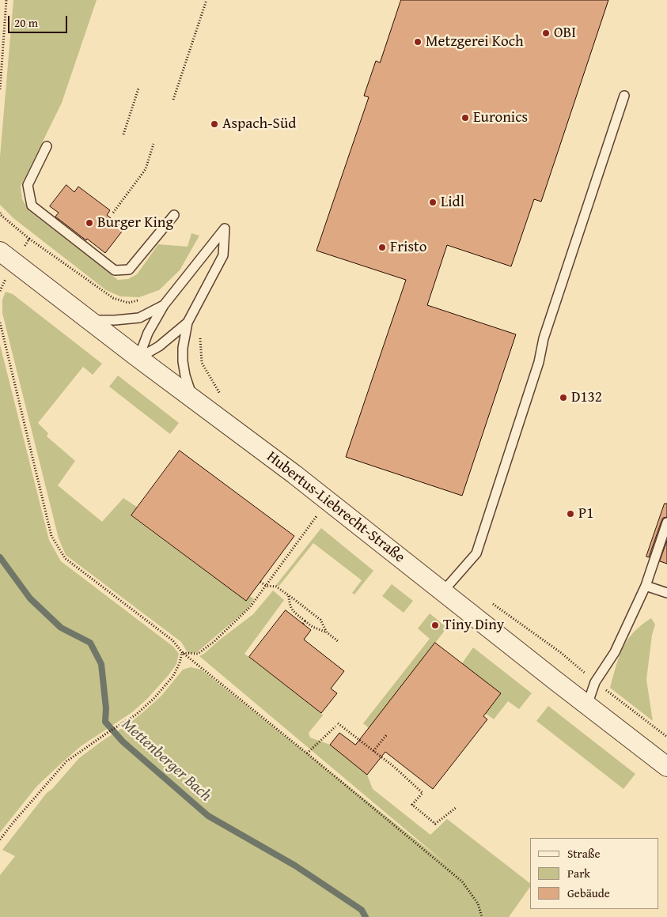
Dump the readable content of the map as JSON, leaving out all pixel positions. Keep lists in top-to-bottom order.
{
  "streets": {
    "street": ["Hubertus-Liebrecht-Straße"]
  },
  "water": ["Mettenberger Bach"],
  "places": [
    "OBI",
    "Metzgerei Koch",
    "Euronics",
    "Aspach-Süd",
    "Lidl",
    "Burger King",
    "Fristo",
    "D132",
    "P1",
    "Tiny Diny"
  ],
  "legend": ["Straße", "Park", "Gebäude"],
  "scale_bar": "20 m"
}
